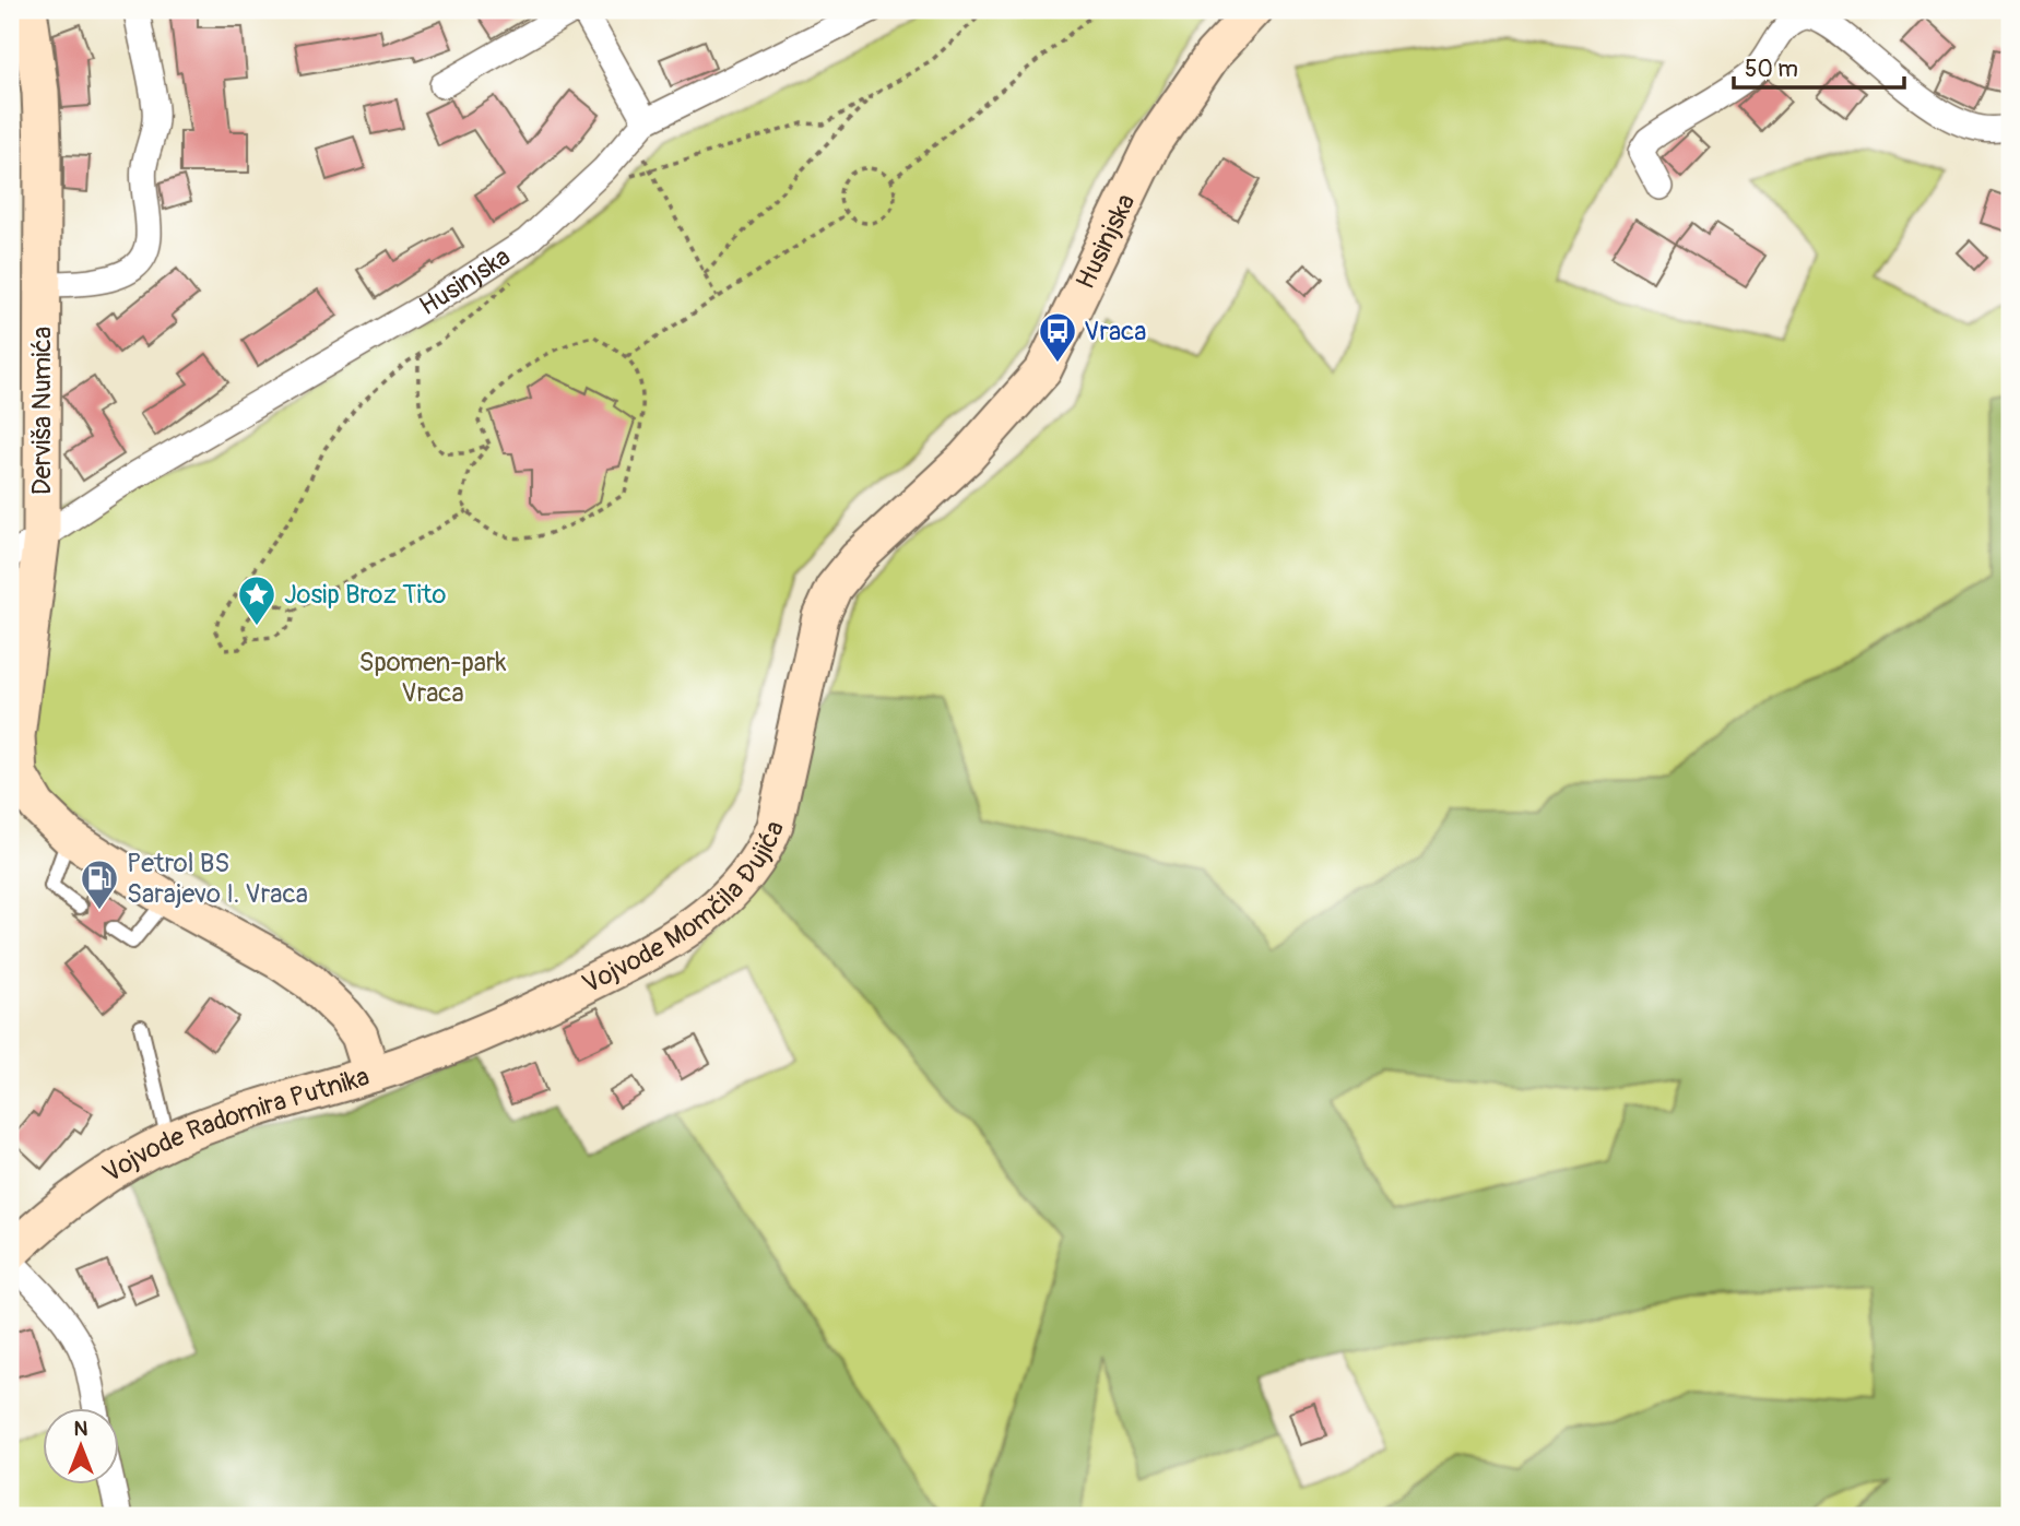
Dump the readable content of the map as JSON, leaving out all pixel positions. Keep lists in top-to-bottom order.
{
  "streets": {
    "main road": [
      "Husinjska",
      "Derviša Numića",
      "Vojvode Momčila Đujića",
      "Vojvode Radomira Putnika"
    ]
  },
  "crossings": [
    ["Husinjska", "Derviša Numića"],
    ["Husinjska", "Vojvode Momčila Đujića"],
    ["Derviša Numića", "Vojvode Radomira Putnika"],
    ["Vojvode Momčila Đujića", "Vojvode Radomira Putnika"]
  ],
  "parks": ["Spomen-park Vraca"],
  "places": {
    "bus stop": ["Vraca"],
    "place": ["Josip Broz Tito"],
    "fuel station": ["Petrol BS Sarajevo I. Vraca"]
  },
  "scale_bar": "50 m",
  "north": "top"
}
